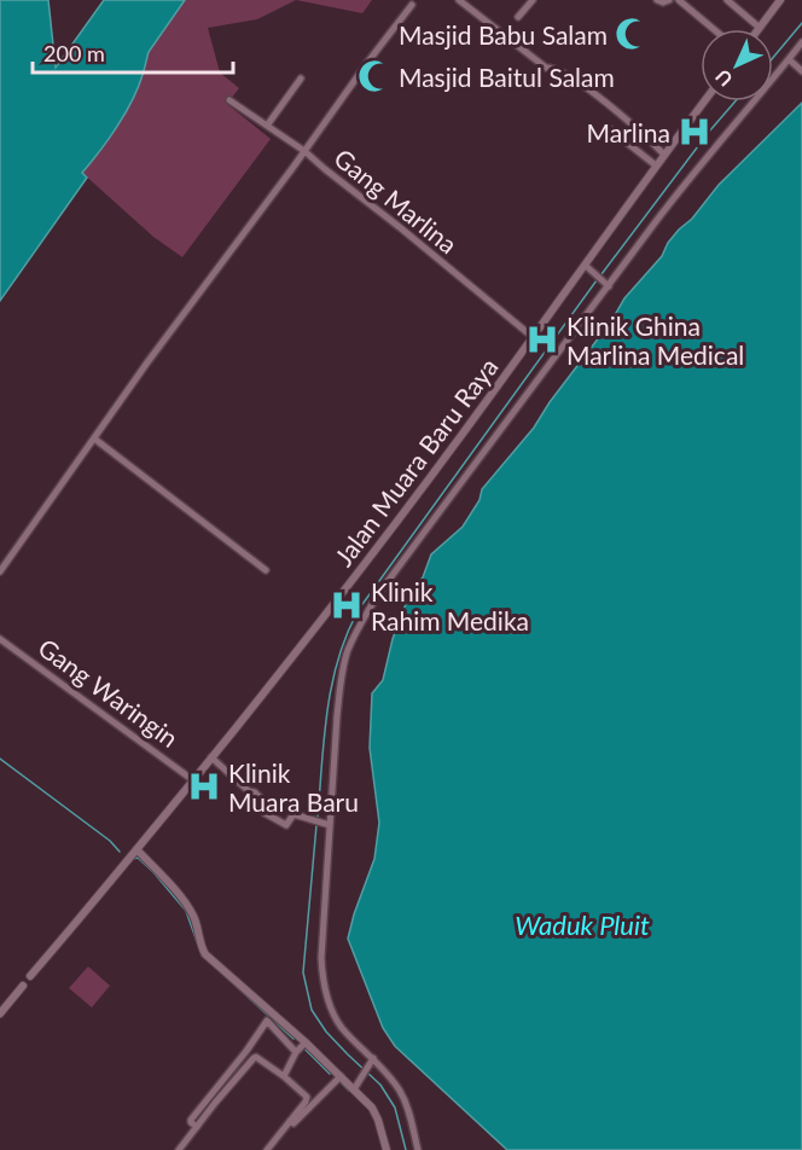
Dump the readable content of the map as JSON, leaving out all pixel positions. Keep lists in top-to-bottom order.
{
  "streets": {
    "street": ["Gang Marlina", "Jalan Muara Baru Raya", "Gang Waringin"]
  },
  "crossings": [
    ["Gang Marlina", "Jalan Muara Baru Raya"],
    ["Jalan Muara Baru Raya", "Gang Waringin"]
  ],
  "water": ["Waduk Pluit"],
  "places": {
    "mosque": ["Masjid Babu Salam", "Masjid Baitul Salam"],
    "hospital": [
      "Marlina",
      "Klinik Ghina Marlina Medical",
      "Klinik Rahim Medika",
      "Klinik Muara Baru"
    ]
  },
  "scale_bar": "200 m",
  "north": "bottom left"
}
